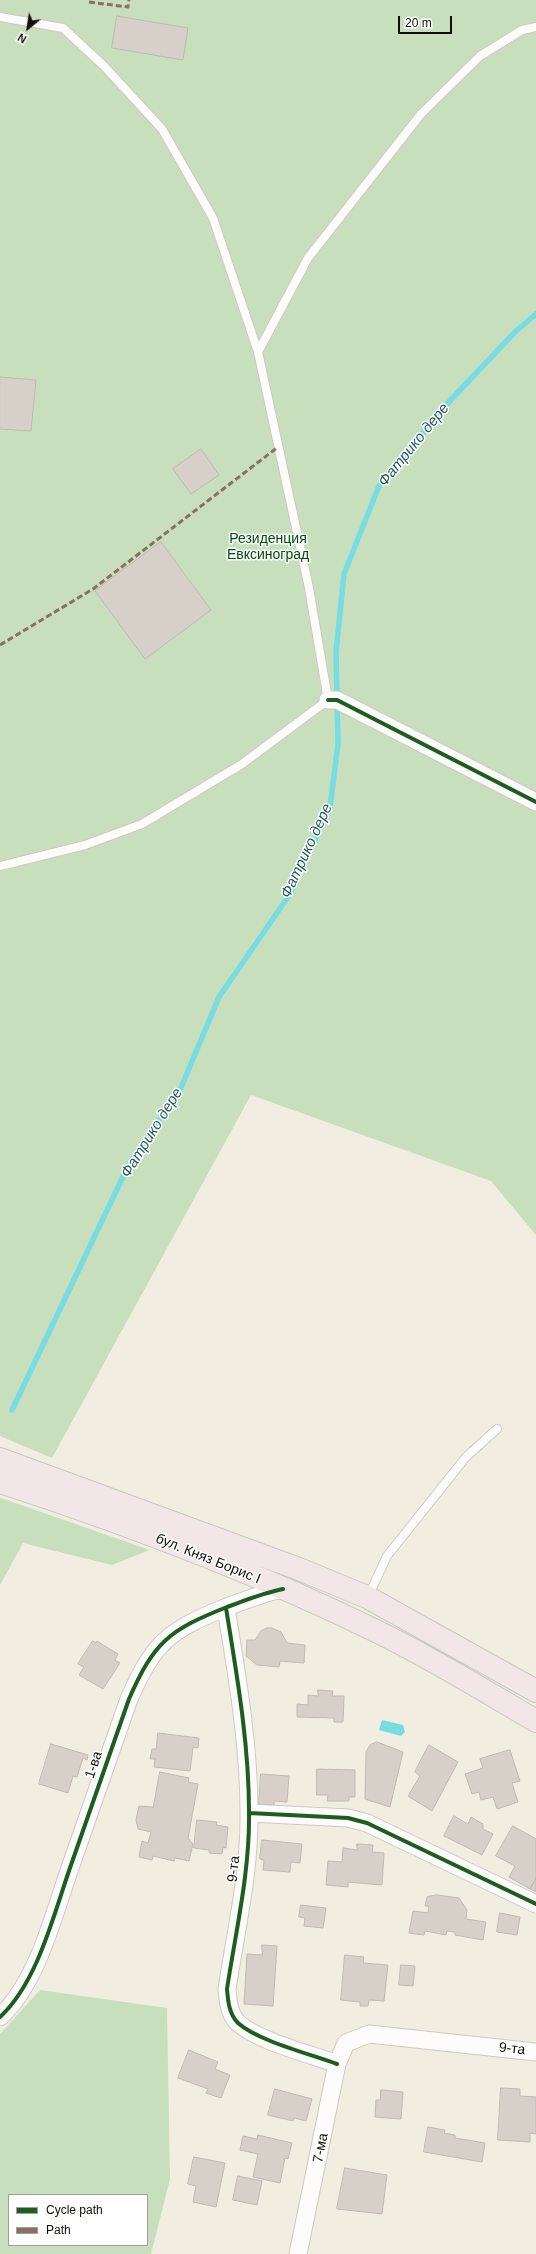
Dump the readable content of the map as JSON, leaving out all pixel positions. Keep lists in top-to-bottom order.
{
  "streets": {
    "highway": ["бул. Княз Борис I"],
    "street": ["1-ва", "9-та", "7-ма"]
  },
  "crossings": [
    ["бул. Княз Борис I", "1-ва"],
    ["1-ва", "9-та"],
    ["9-та", "7-ма"]
  ],
  "water": ["Фатрико дере"],
  "parks": ["Резиденция Евксиноград"],
  "legend": ["Cycle path", "Path"],
  "scale_bar": "20 m",
  "north": "bottom left"
}
